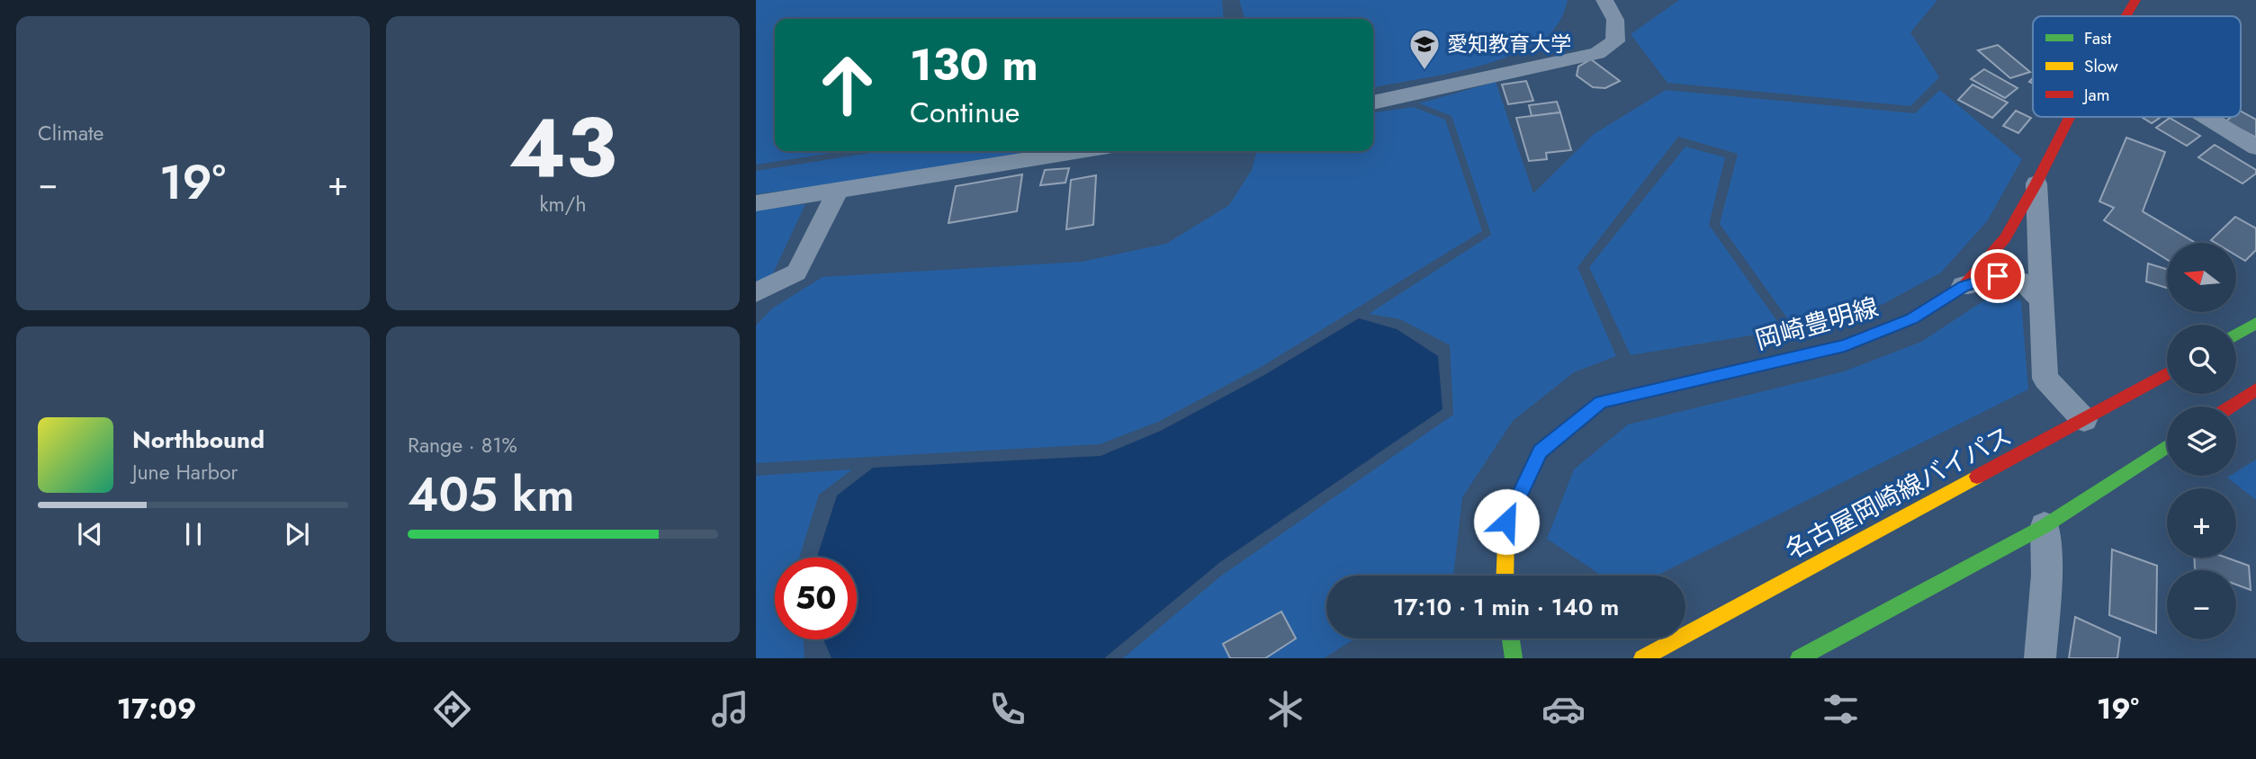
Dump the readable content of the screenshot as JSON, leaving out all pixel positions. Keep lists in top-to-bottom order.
{
  "streets": {
    "main road": ["岡崎豊明線", "名古屋岡崎線バイパス"]
  },
  "places": {
    "school or university": ["愛知教育大学"]
  },
  "legend": ["Fast", "Slow", "Jam"],
  "north": "left",
  "page": {
    "tile": [
      "Climate",
      ["43", "km/h"],
      ["Range · 81%", "405 km"]
    ],
    "turn": ["130 m", "Continue"],
    "heat": ["−", "19°", "+"],
    "map_buttons": ["+", "−"],
    "song": ["Northbound", "June Harbor"],
    "limit": "50",
    "trip": "17:10 · 1 min · 140 m",
    "tabs": ["17:09", "19°"]
  }
}
